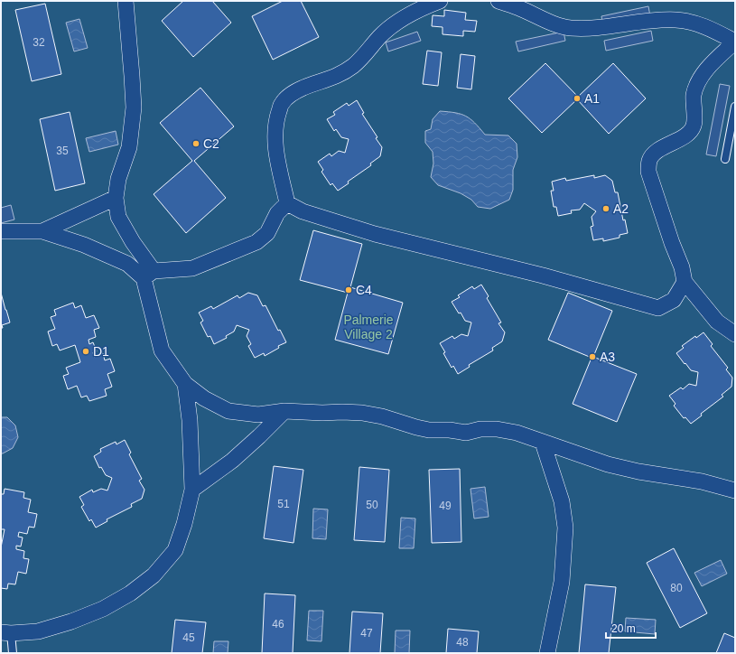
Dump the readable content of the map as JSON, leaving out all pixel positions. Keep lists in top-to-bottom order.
{
  "parks": ["Palmerie Village 2"],
  "places": [
    "A1",
    "C2",
    "A2",
    "C4",
    "D1",
    "A3"
  ],
  "house_numbers": [
    "32",
    "35",
    "51",
    "50",
    "49",
    "80",
    "46",
    "47",
    "45",
    "48"
  ],
  "scale_bar": "20 m"
}
